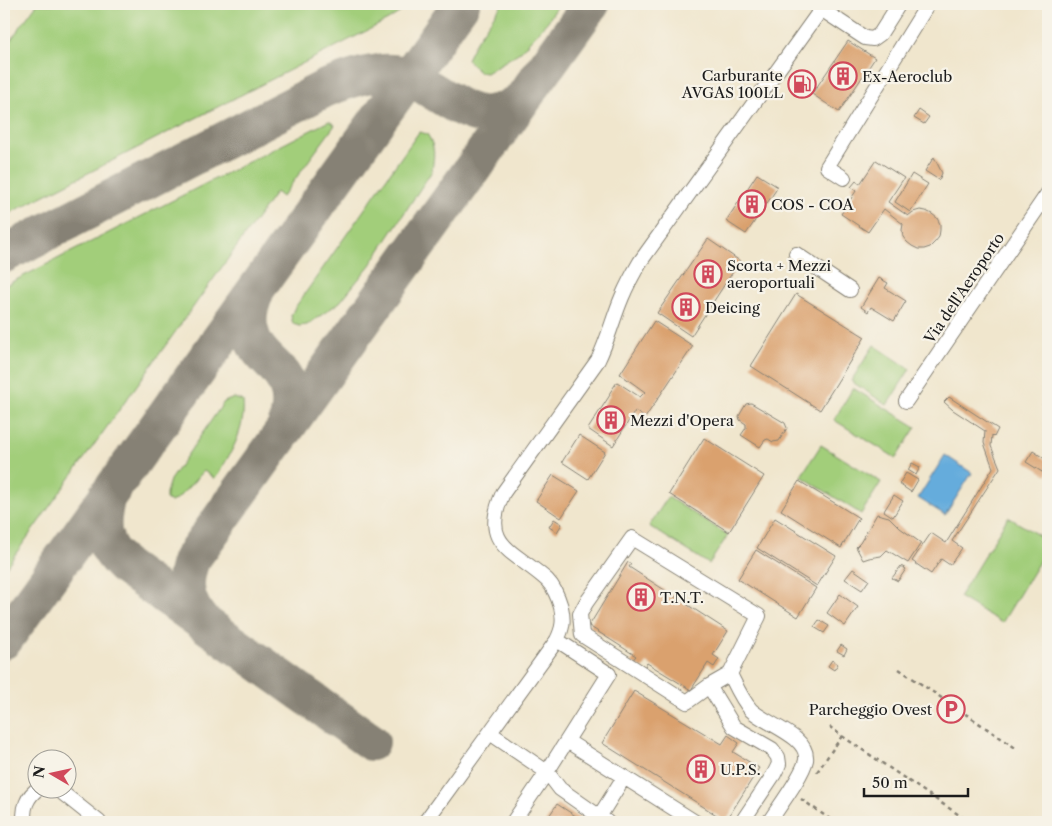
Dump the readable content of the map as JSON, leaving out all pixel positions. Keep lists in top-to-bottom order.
{
  "streets": {
    "street": ["Via dell'Aeroporto"]
  },
  "places": {
    "building": [
      "Ex-Aeroclub",
      "COS - COA",
      "Scorta + Mezzi aeroportuali",
      "Deicing",
      "Mezzi d'Opera",
      "T.N.T.",
      "U.P.S."
    ],
    "fuel station": ["Carburante AVGAS 100LL"],
    "parking": ["Parcheggio Ovest"]
  },
  "scale_bar": "50 m",
  "north": "left"
}
